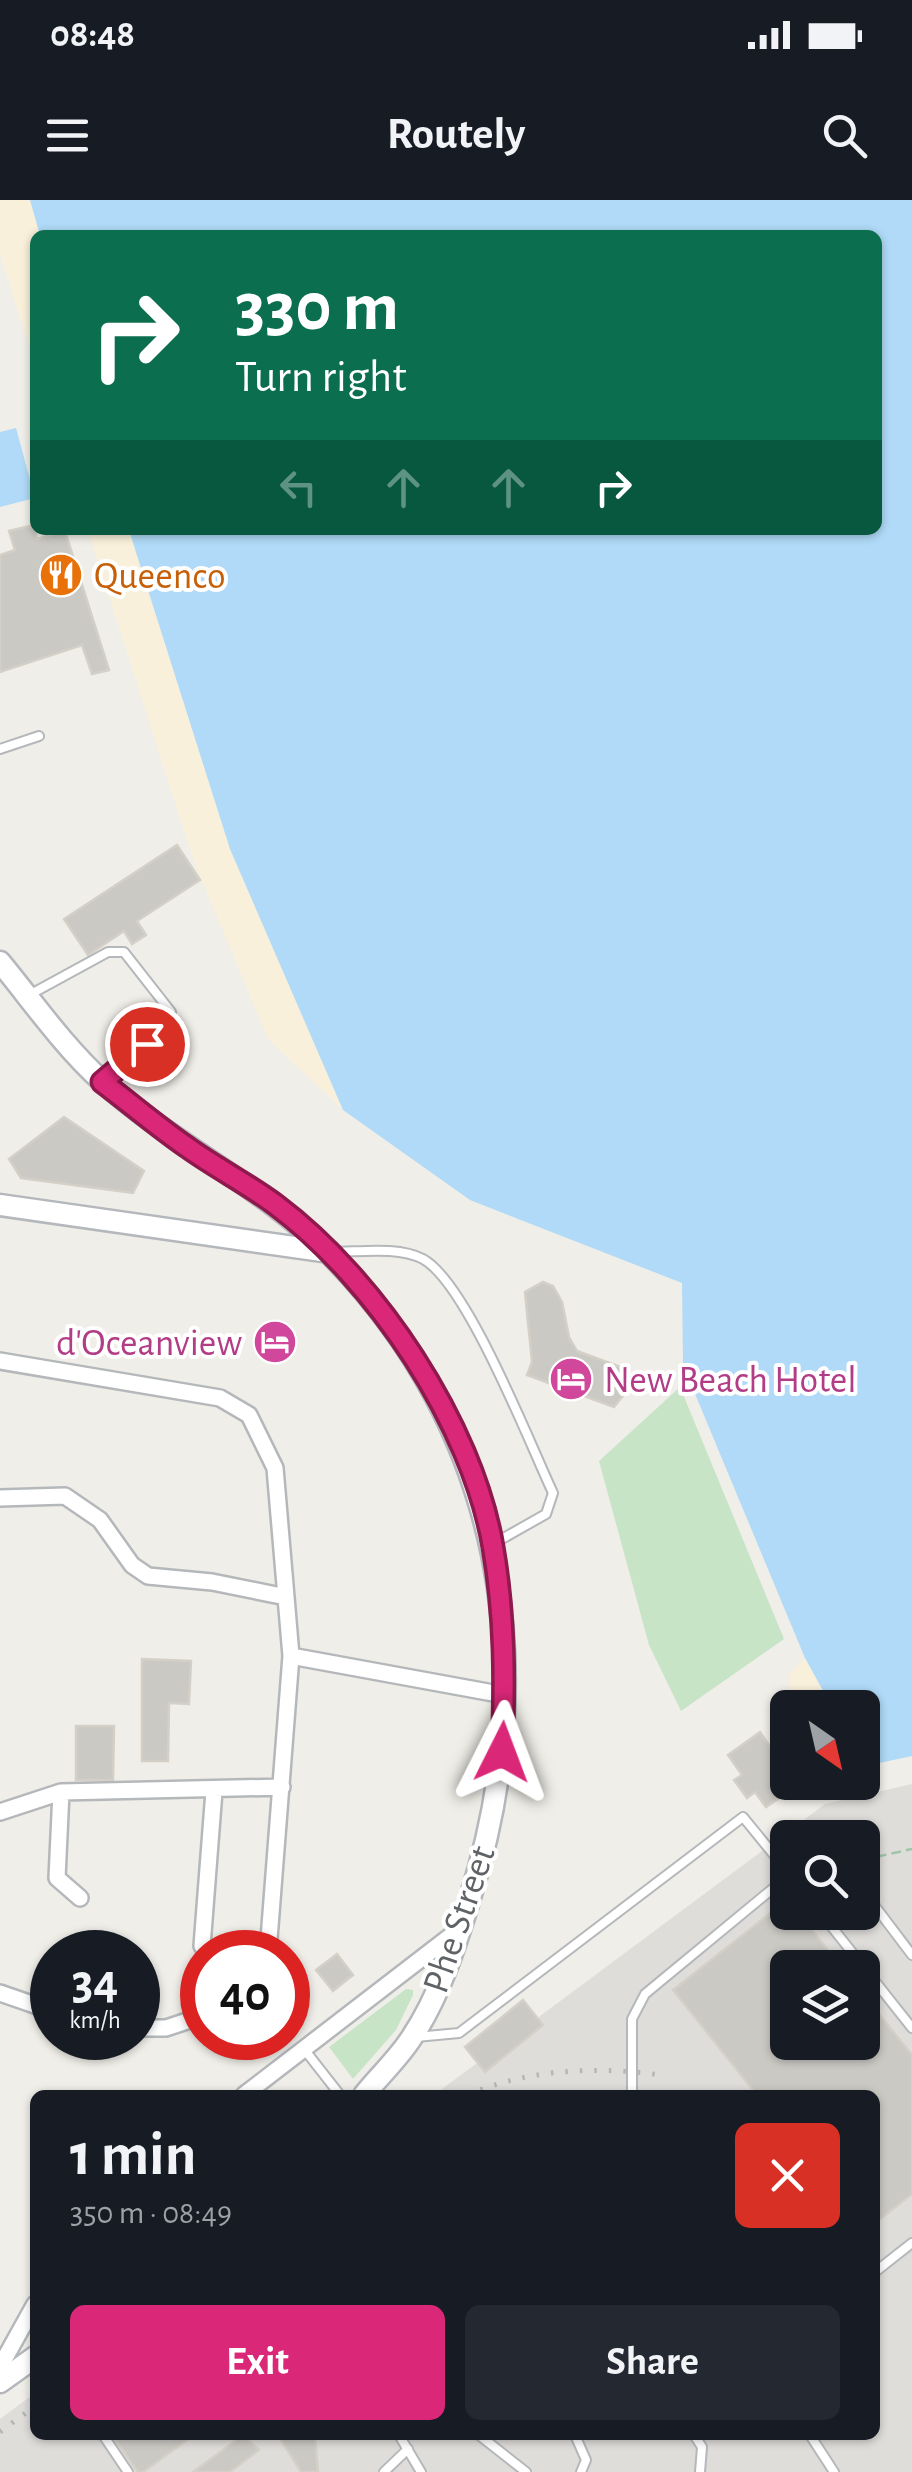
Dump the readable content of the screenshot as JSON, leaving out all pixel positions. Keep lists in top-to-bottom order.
{
  "streets": {
    "street": ["Phe Street"]
  },
  "places": {
    "restaurant": ["Queenco"],
    "hotel": ["d'Oceanview", "New Beach Hotel"]
  },
  "north": "bottom right",
  "page": {
    "status": "08:48",
    "header": "Routely",
    "turn": ["330 m", "Turn right"],
    "speed": "34 km/h",
    "limit": "40",
    "heading": ["1 min", "350 m · 08:49"],
    "buttons": ["Exit", "Share"]
  }
}
